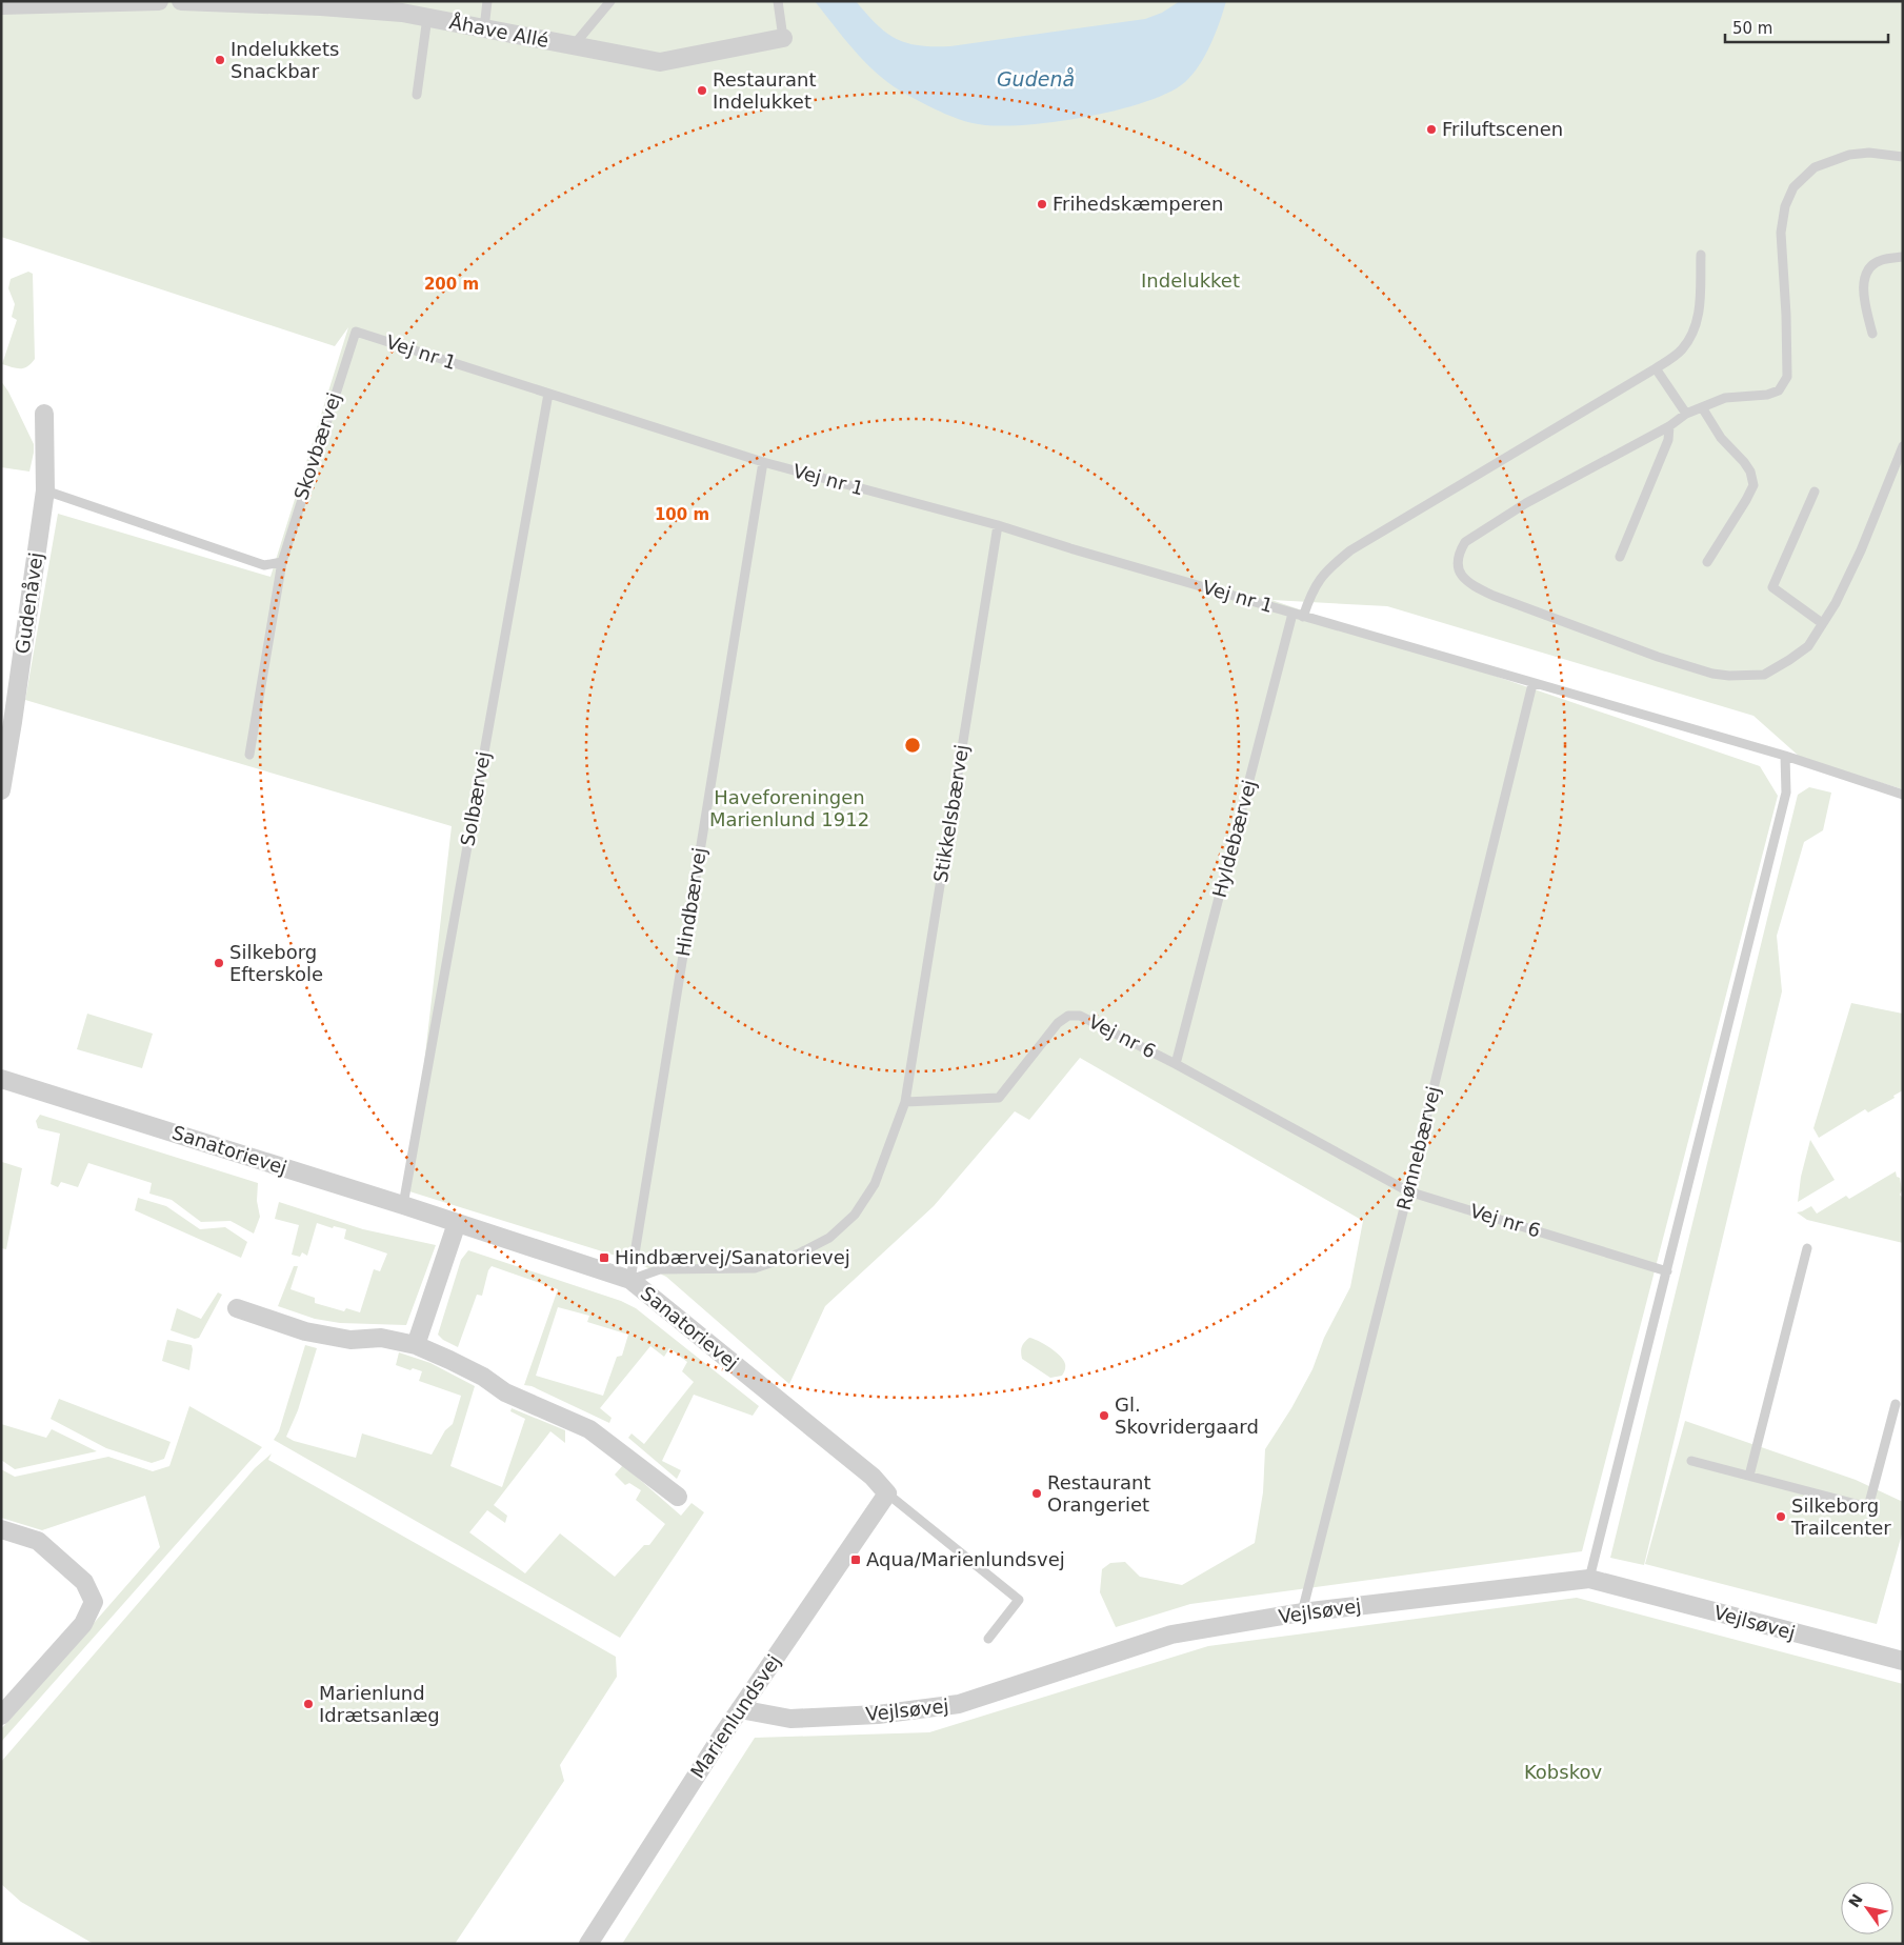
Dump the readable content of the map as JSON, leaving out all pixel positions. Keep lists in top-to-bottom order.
{
  "streets": {
    "street": [
      "Åhave Allé",
      "Gudenåvej",
      "Sanatorievej",
      "Vejlsøvej",
      "Marienlundsvej"
    ],
    "lane": [
      "Vej nr 1",
      "Skovbærvej",
      "Solbærvej",
      "Stikkelsbærvej",
      "Hyldebærvej",
      "Hindbærvej",
      "Vej nr 6",
      "Rønnebærvej"
    ]
  },
  "crossings": [
    ["Vej nr 1", "Skovbærvej"],
    ["Vej nr 1", "Solbærvej"],
    ["Vej nr 1", "Stikkelsbærvej"],
    ["Vej nr 1", "Hyldebærvej"],
    ["Vej nr 1", "Hindbærvej"],
    ["Vej nr 1", "Rønnebærvej"],
    ["Solbærvej", "Sanatorievej"],
    ["Stikkelsbærvej", "Vej nr 6"],
    ["Hyldebærvej", "Vej nr 6"],
    ["Hindbærvej", "Sanatorievej"],
    ["Vej nr 6", "Rønnebærvej"],
    ["Rønnebærvej", "Vejlsøvej"],
    ["Sanatorievej", "Marienlundsvej"],
    ["Vejlsøvej", "Marienlundsvej"]
  ],
  "water": ["Gudenå"],
  "parks": ["Indelukket", "Haveforeningen Marienlund 1912", "Kobskov"],
  "places": {
    "other": [
      "Indelukkets Snackbar",
      "Restaurant Indelukket",
      "Friluftscenen",
      "Frihedskæmperen",
      "Silkeborg Efterskole",
      "Gl. Skovridergaard",
      "Restaurant Orangeriet",
      "Silkeborg Trailcenter",
      "Marienlund Idrætsanlæg"
    ],
    "transit": ["Hindbærvej/Sanatorievej", "Aqua/Marienlundsvej"]
  },
  "scale_bar": "50 m",
  "north": "top left",
  "rings": ["200 m", "100 m"]
}
